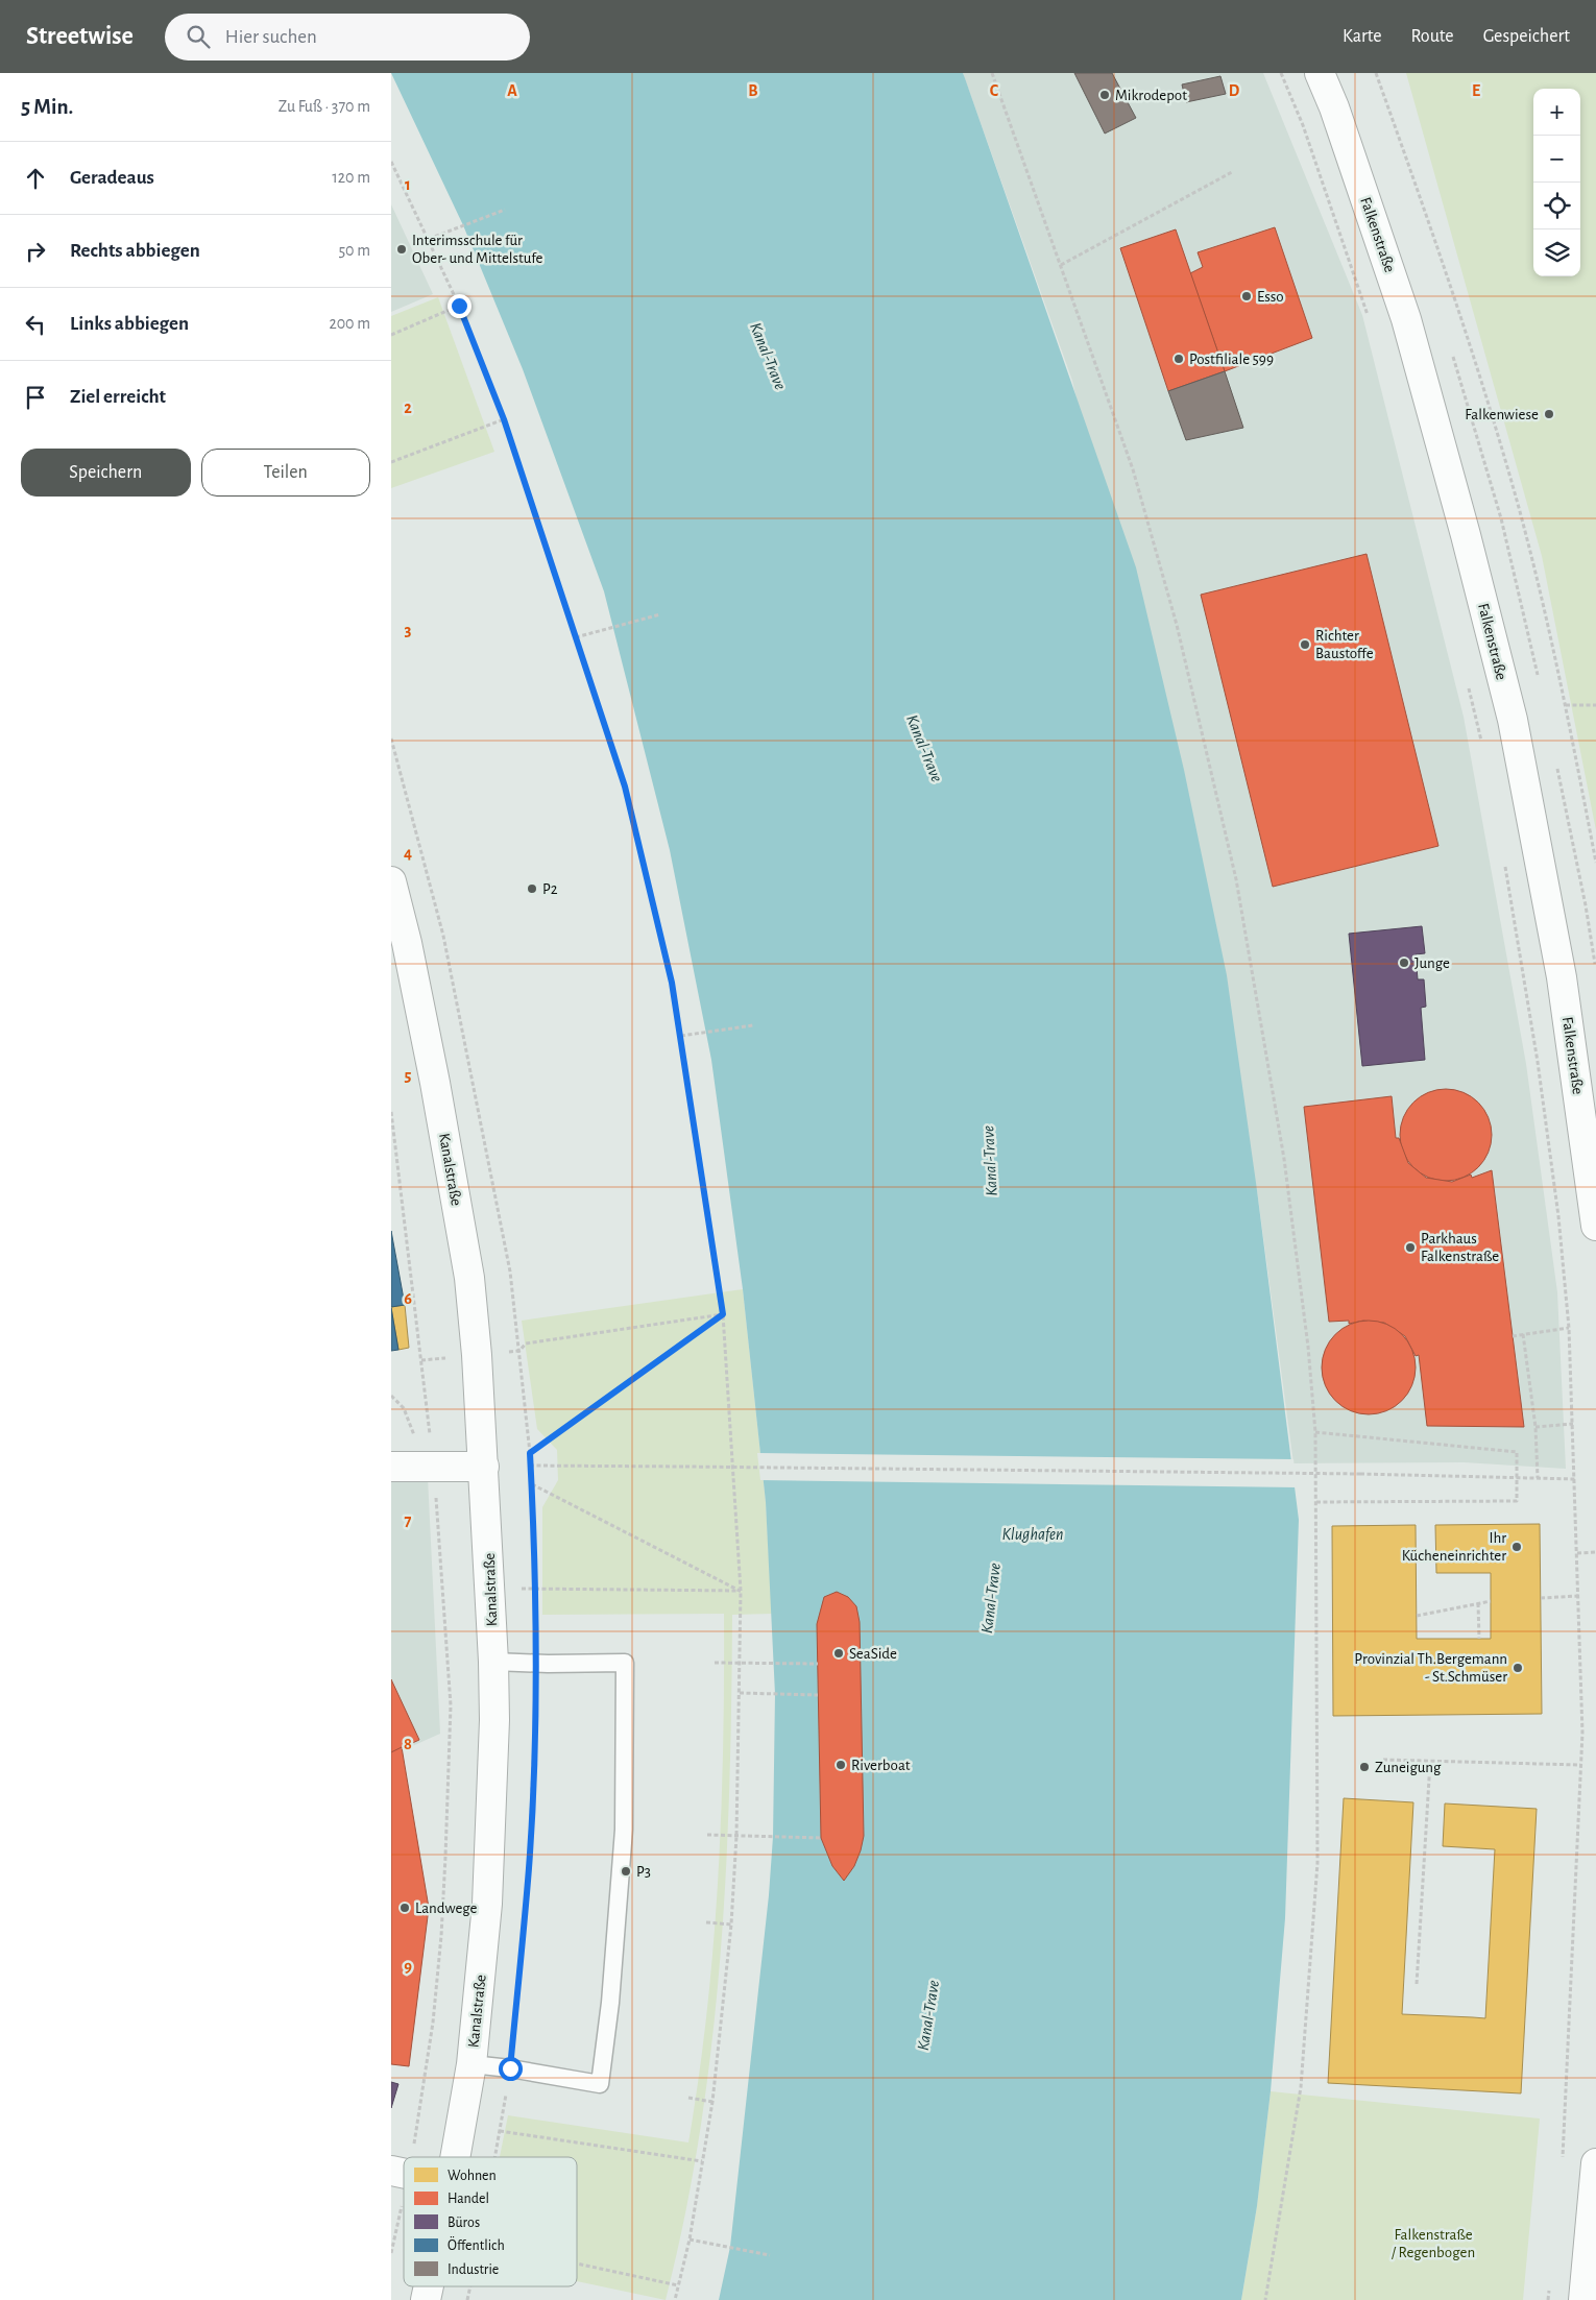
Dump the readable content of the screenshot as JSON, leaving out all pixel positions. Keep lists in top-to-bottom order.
{
  "streets": {
    "main road": ["Falkenstraße", "Kanalstraße"]
  },
  "water": ["Kanal-Trave", "Klughafen"],
  "parks": ["Falkenstraße / Regenbogen"],
  "places": [
    "Mikrodepot",
    "Interimsschule für Ober- und Mittelstufe",
    "Esso",
    "Postfiliale 599",
    "Falkenwiese",
    "Richter Baustoffe",
    "P2",
    "Junge",
    "Parkhaus Falkenstraße",
    "Ihr Kücheneinrichter",
    "SeaSide",
    "Provinzial Th.Bergemann - St.Schmüser",
    "Riverboat",
    "Zuneigung",
    "P3",
    "Landwege"
  ],
  "legend": [
    "Wohnen",
    "Handel",
    "Büros",
    "Öffentlich",
    "Industrie"
  ],
  "page": {
    "header": "Streetwise",
    "search": "Hier suchen",
    "nav": ["Karte", "Route", "Gespeichert"],
    "heading": ["5 Min.", "Zu Fuß · 370 m"],
    "map_buttons": ["+", "−"],
    "list": [
      ["Geradeaus", "120 m"],
      ["Rechts abbiegen", "50 m"],
      ["Links abbiegen", "200 m"],
      "Ziel erreicht"
    ],
    "buttons": ["Speichern", "Teilen"]
  },
  "grid": {
    "columns": [
      "A",
      "B",
      "C",
      "D",
      "E"
    ],
    "rows": [
      "1",
      "2",
      "3",
      "4",
      "5",
      "6",
      "7",
      "8",
      "9"
    ]
  }
}
